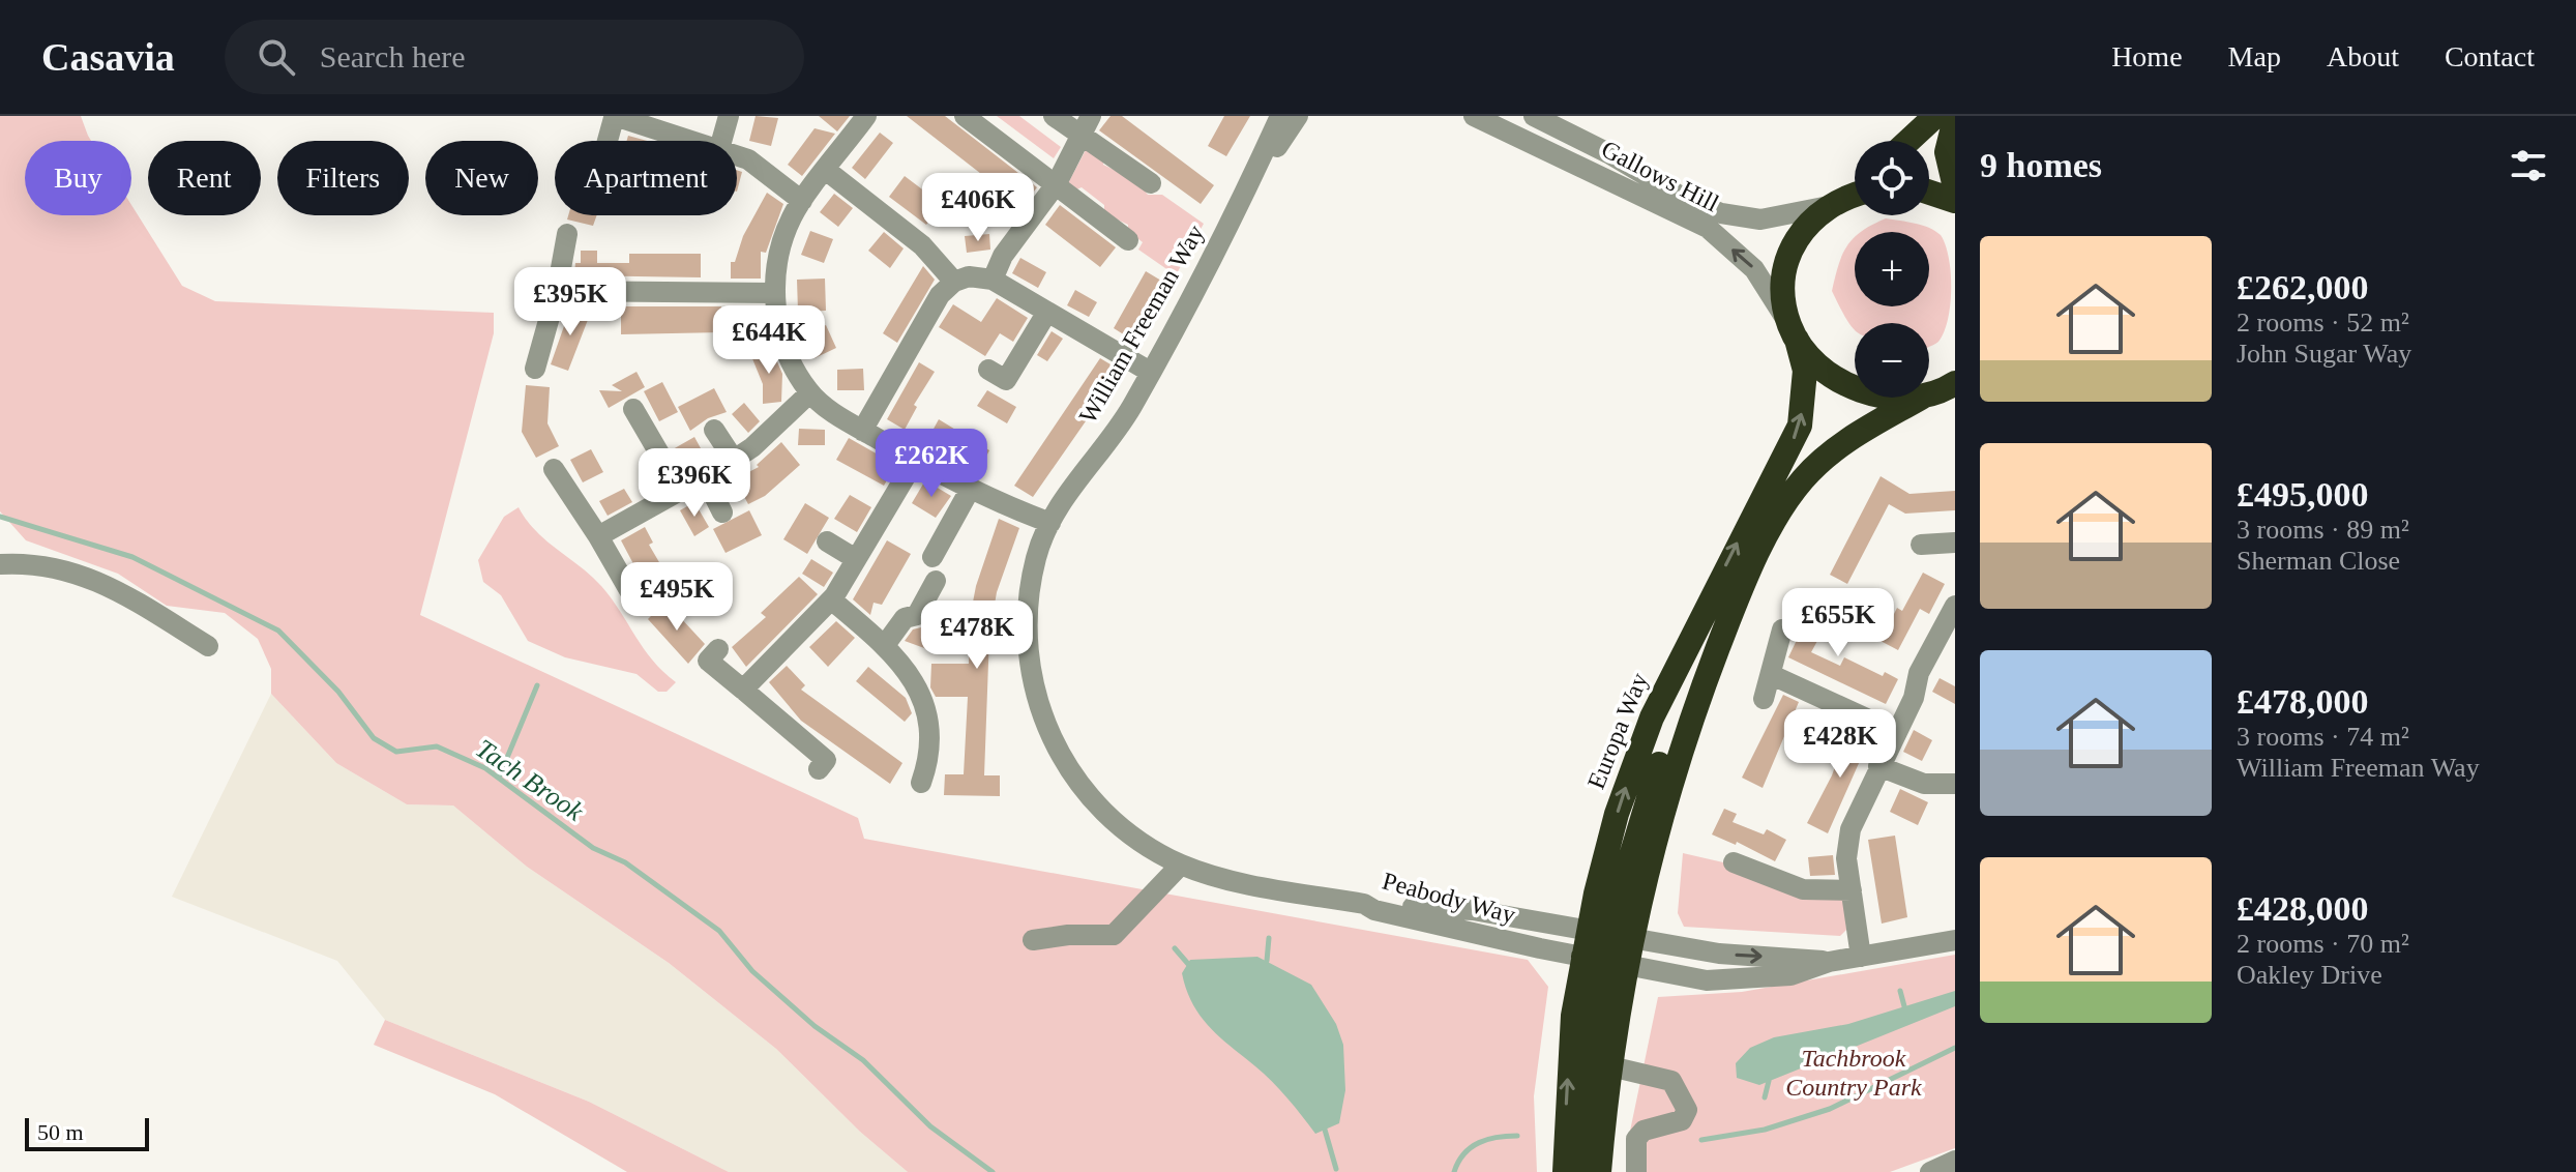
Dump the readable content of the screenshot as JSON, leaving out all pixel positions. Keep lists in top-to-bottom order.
{
  "streets": {
    "highway": ["Europa Way"],
    "street": ["Gallows Hill", "William Freeman Way", "Peabody Way"]
  },
  "crossings": [
    ["Gallows Hill", "Europa Way"],
    ["William Freeman Way", "Peabody Way"],
    ["Europa Way", "Peabody Way"]
  ],
  "water": ["Tach Brook"],
  "parks": ["Tachbrook Country Park"],
  "scale_bar": "50 m",
  "page": {
    "header": "Casavia",
    "search": "Search here",
    "nav": [
      "Home",
      "Map",
      "About",
      "Contact"
    ],
    "heading": "9 homes",
    "map_buttons": ["+", "−"],
    "chip": [
      "Buy",
      "Rent",
      "Filters",
      "New",
      "Apartment"
    ],
    "price": [
      "£406K",
      "£395K",
      "£644K",
      "£262K",
      "£396K",
      "£495K",
      "£655K",
      "£478K",
      "£428K"
    ],
    "list": [
      {
        "name": "£262,000",
        "note": "2 rooms · 52 m² · John Sugar Way"
      },
      {
        "name": "£495,000",
        "note": "3 rooms · 89 m² · Sherman Close"
      },
      {
        "name": "£478,000",
        "note": "3 rooms · 74 m² · William Freeman Way"
      },
      {
        "name": "£428,000",
        "note": "2 rooms · 70 m² · Oakley Drive"
      }
    ],
    "scale": "50 m"
  }
}
